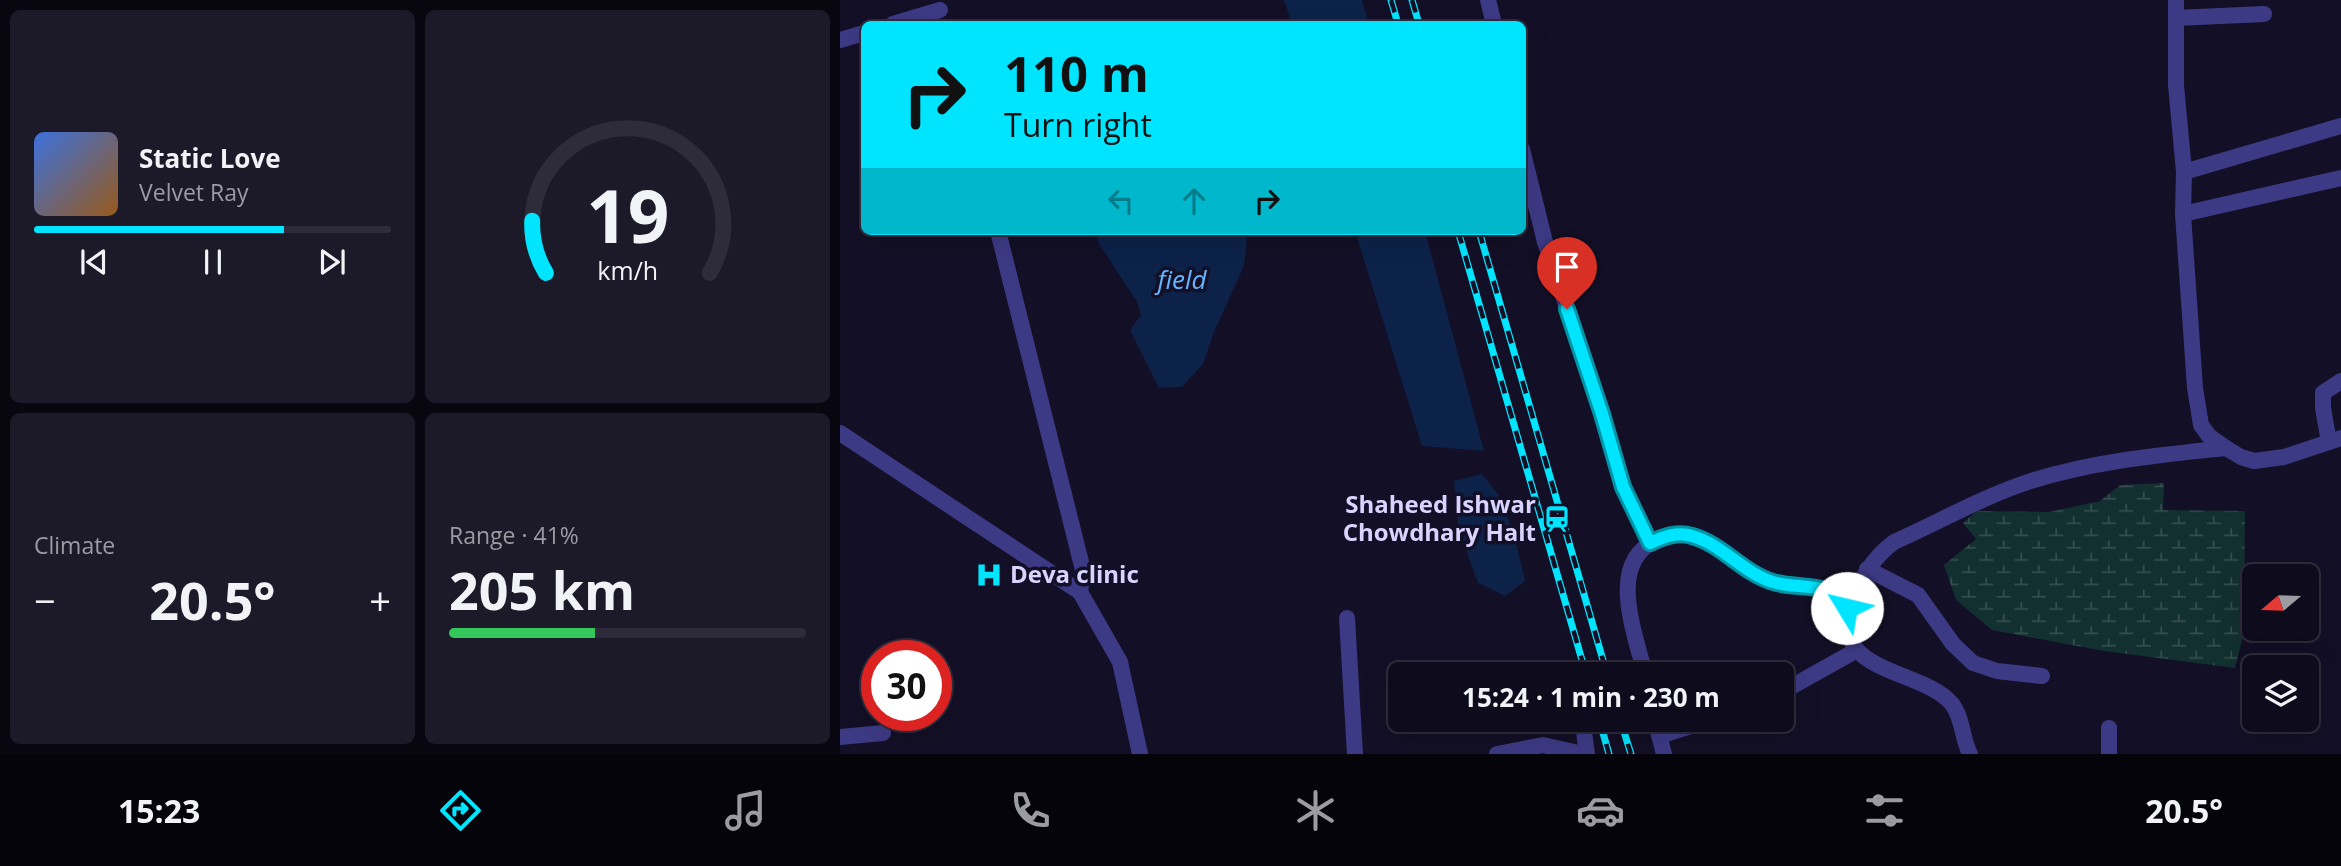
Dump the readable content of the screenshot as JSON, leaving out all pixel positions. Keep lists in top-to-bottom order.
{
  "water": ["field"],
  "places": {
    "station": ["Shaheed Ishwar Chowdhary Halt"],
    "hospital": ["Deva clinic"]
  },
  "north": "left",
  "page": {
    "turn": ["110 m", "Turn right"],
    "song": ["Static Love", "Velvet Ray"],
    "tile": [
      "Climate",
      ["Range · 41%", "205 km"]
    ],
    "heat": ["−", "20.5°", "+"],
    "limit": "30",
    "trip": "15:24 · 1 min · 230 m",
    "tabs": ["15:23", "20.5°"],
    "gauge": ["19", "km/h"]
  }
}
